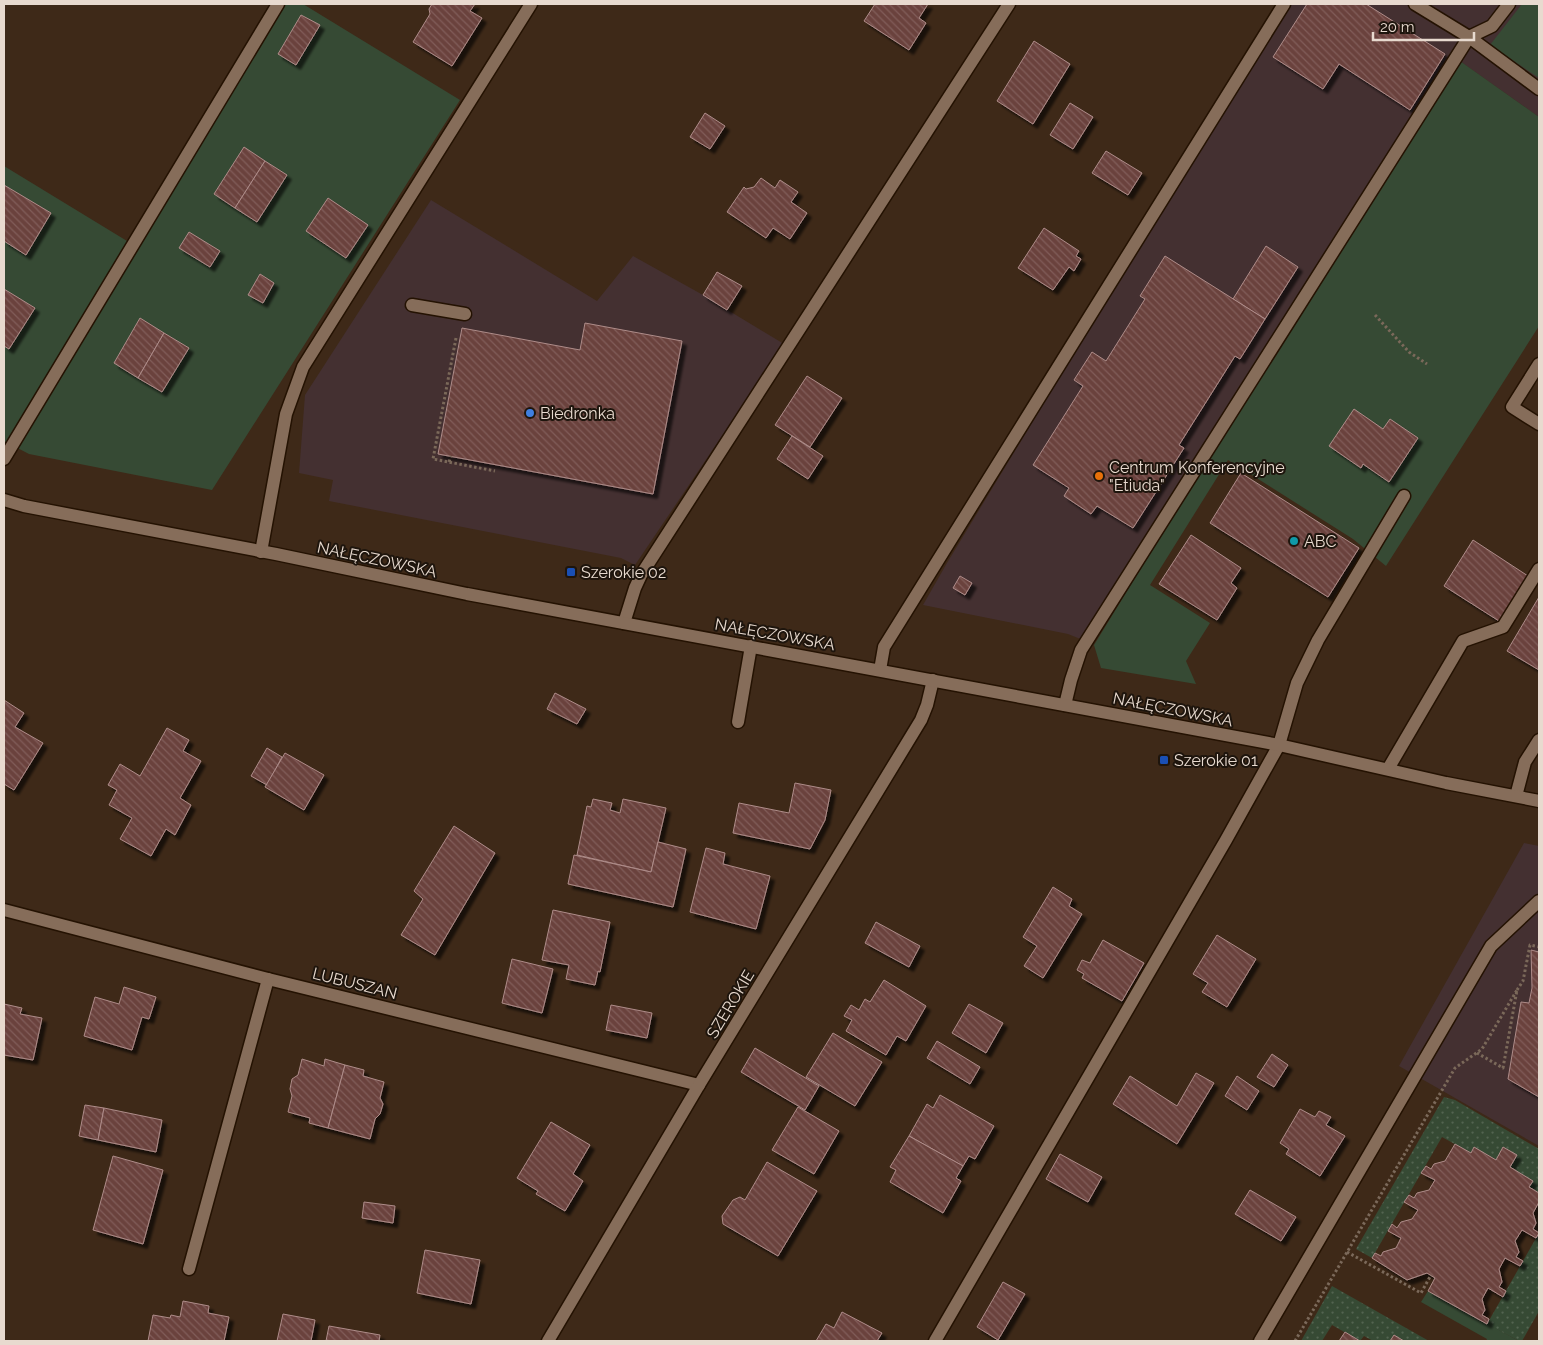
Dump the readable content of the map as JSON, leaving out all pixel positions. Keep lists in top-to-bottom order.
{
  "streets": {
    "street": ["NAŁĘCZOWSKA", "LUBUSZAN", "SZEROKIE"]
  },
  "crossings": [
    ["NAŁĘCZOWSKA", "SZEROKIE"],
    ["LUBUSZAN", "SZEROKIE"]
  ],
  "places": {
    "other": ["Biedronka", "Centrum Konferencyjne \"Etiuda\"", "ABC"],
    "transit": ["Szerokie 02", "Szerokie 01"]
  },
  "scale_bar": "20 m"
}
